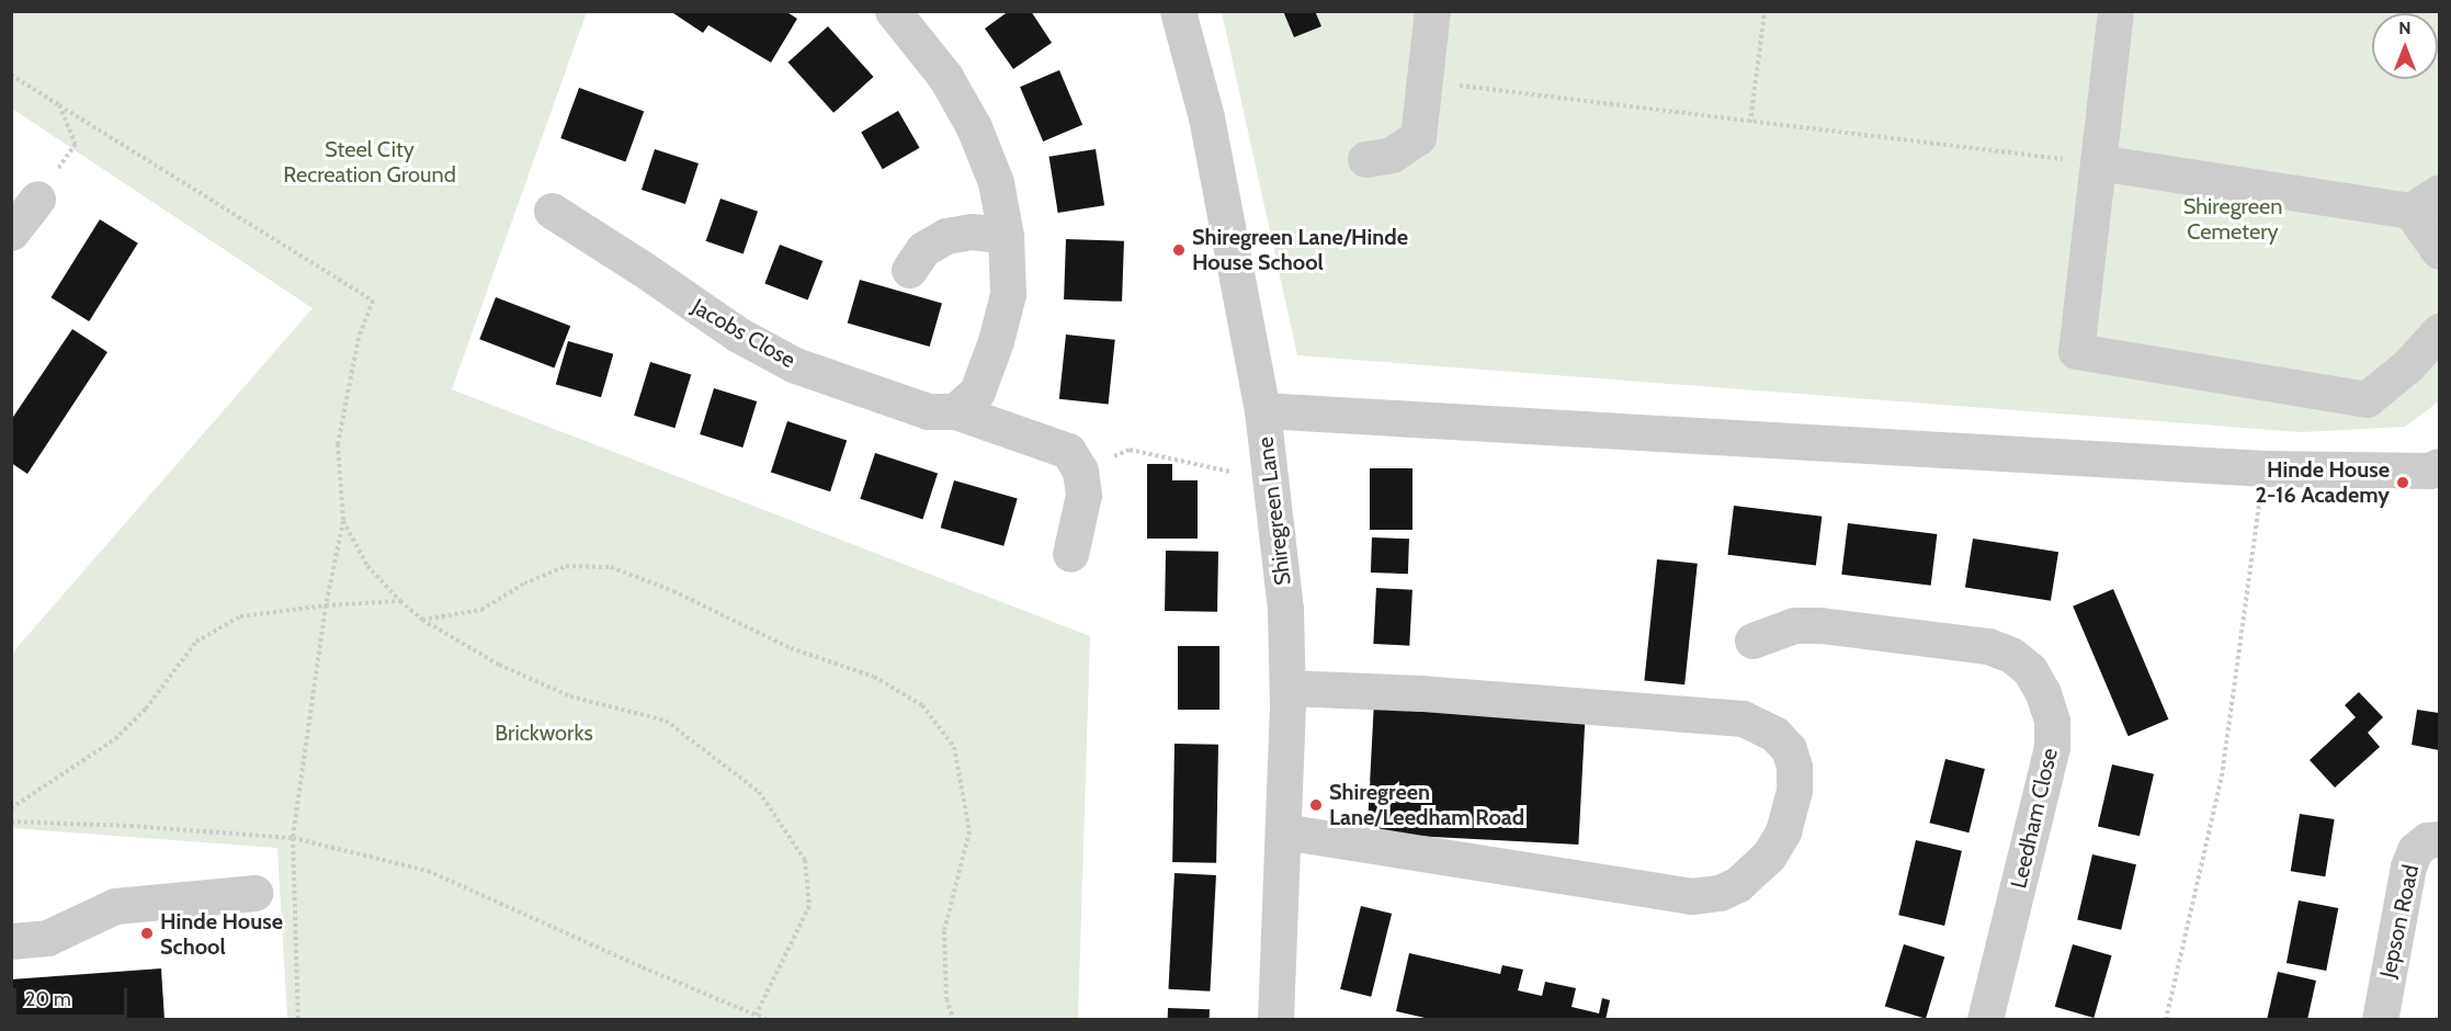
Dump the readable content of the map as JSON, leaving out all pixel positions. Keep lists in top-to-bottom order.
{
  "streets": {
    "street": [
      "Jacobs Close",
      "Shiregreen Lane",
      "Leedham Close",
      "Jepson Road"
    ]
  },
  "parks": ["Steel City Recreation Ground", "Shiregreen Cemetery", "Brickworks"],
  "places": [
    "Shiregreen Lane/Hinde House School",
    "Hinde House 2-16 Academy",
    "Shiregreen Lane/Leedham Road",
    "Hinde House School"
  ],
  "scale_bar": "20 m",
  "north": "top"
}
